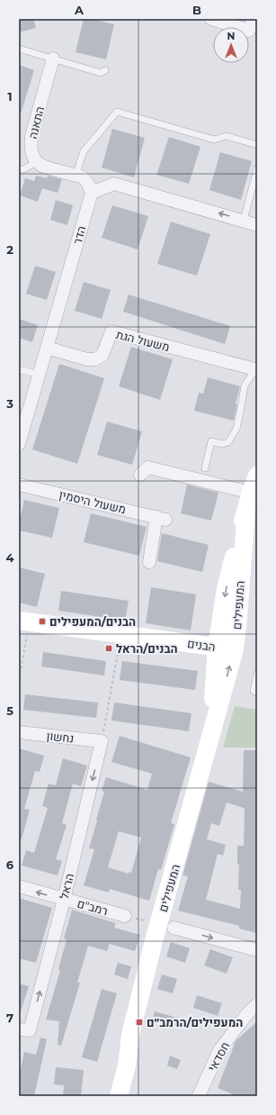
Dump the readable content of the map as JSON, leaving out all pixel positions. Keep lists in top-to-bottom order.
{
  "streets": {
    "street": [
      "התאנה",
      "הדר",
      "משעול הגת",
      "משעול היסמין",
      "המעפילים",
      "הבנים",
      "נחשון",
      "הראל",
      "רמב\"ם",
      "חסדאי"
    ]
  },
  "crossings": [
    ["הדר", "משעול הגת"],
    ["המעפילים", "הבנים"],
    ["נחשון", "הראל"],
    ["הראל", "רמב\"ם"]
  ],
  "one_way": ["רמב\"ם"],
  "places": {
    "transit": ["הבנים/המעפילים", "הבנים/הראל", "המעפילים/הרמב״ם"]
  },
  "north": "top",
  "grid": {
    "columns": ["A", "B"],
    "rows": [
      "1",
      "2",
      "3",
      "4",
      "5",
      "6",
      "7"
    ]
  }
}
